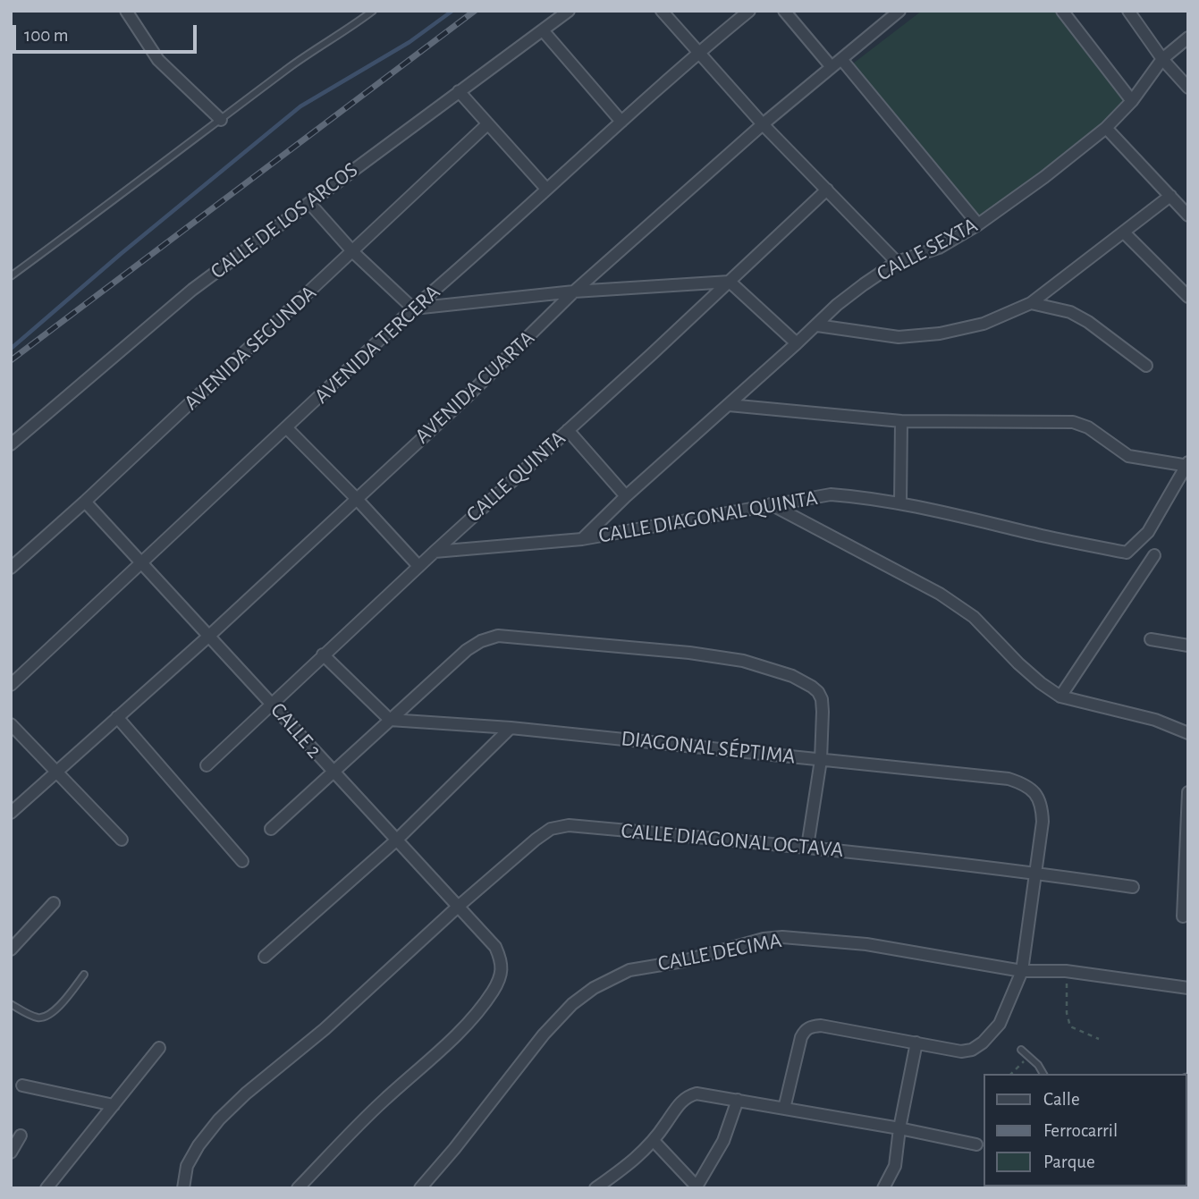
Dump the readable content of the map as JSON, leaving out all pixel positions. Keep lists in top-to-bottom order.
{
  "streets": {
    "street": [
      "CALLE DE LOS ARCOS",
      "CALLE SEXTA",
      "AVENIDA TERCERA",
      "AVENIDA SEGUNDA",
      "AVENIDA CUARTA",
      "CALLE QUINTA",
      "CALLE DIAGONAL QUINTA",
      "CALLE 2",
      "DIAGONAL SÉPTIMA",
      "CALLE DIAGONAL OCTAVA",
      "CALLE DECIMA"
    ]
  },
  "crossings": [
    ["CALLE SEXTA", "CALLE DIAGONAL QUINTA"],
    ["AVENIDA TERCERA", "CALLE 2"],
    ["AVENIDA SEGUNDA", "CALLE 2"],
    ["AVENIDA CUARTA", "CALLE 2"],
    ["CALLE QUINTA", "CALLE DIAGONAL QUINTA"],
    ["CALLE QUINTA", "CALLE 2"],
    ["CALLE 2", "CALLE DIAGONAL OCTAVA"],
    ["DIAGONAL SÉPTIMA", "CALLE DIAGONAL OCTAVA"]
  ],
  "legend": ["Calle", "Ferrocarril", "Parque"],
  "scale_bar": "100 m"
}
